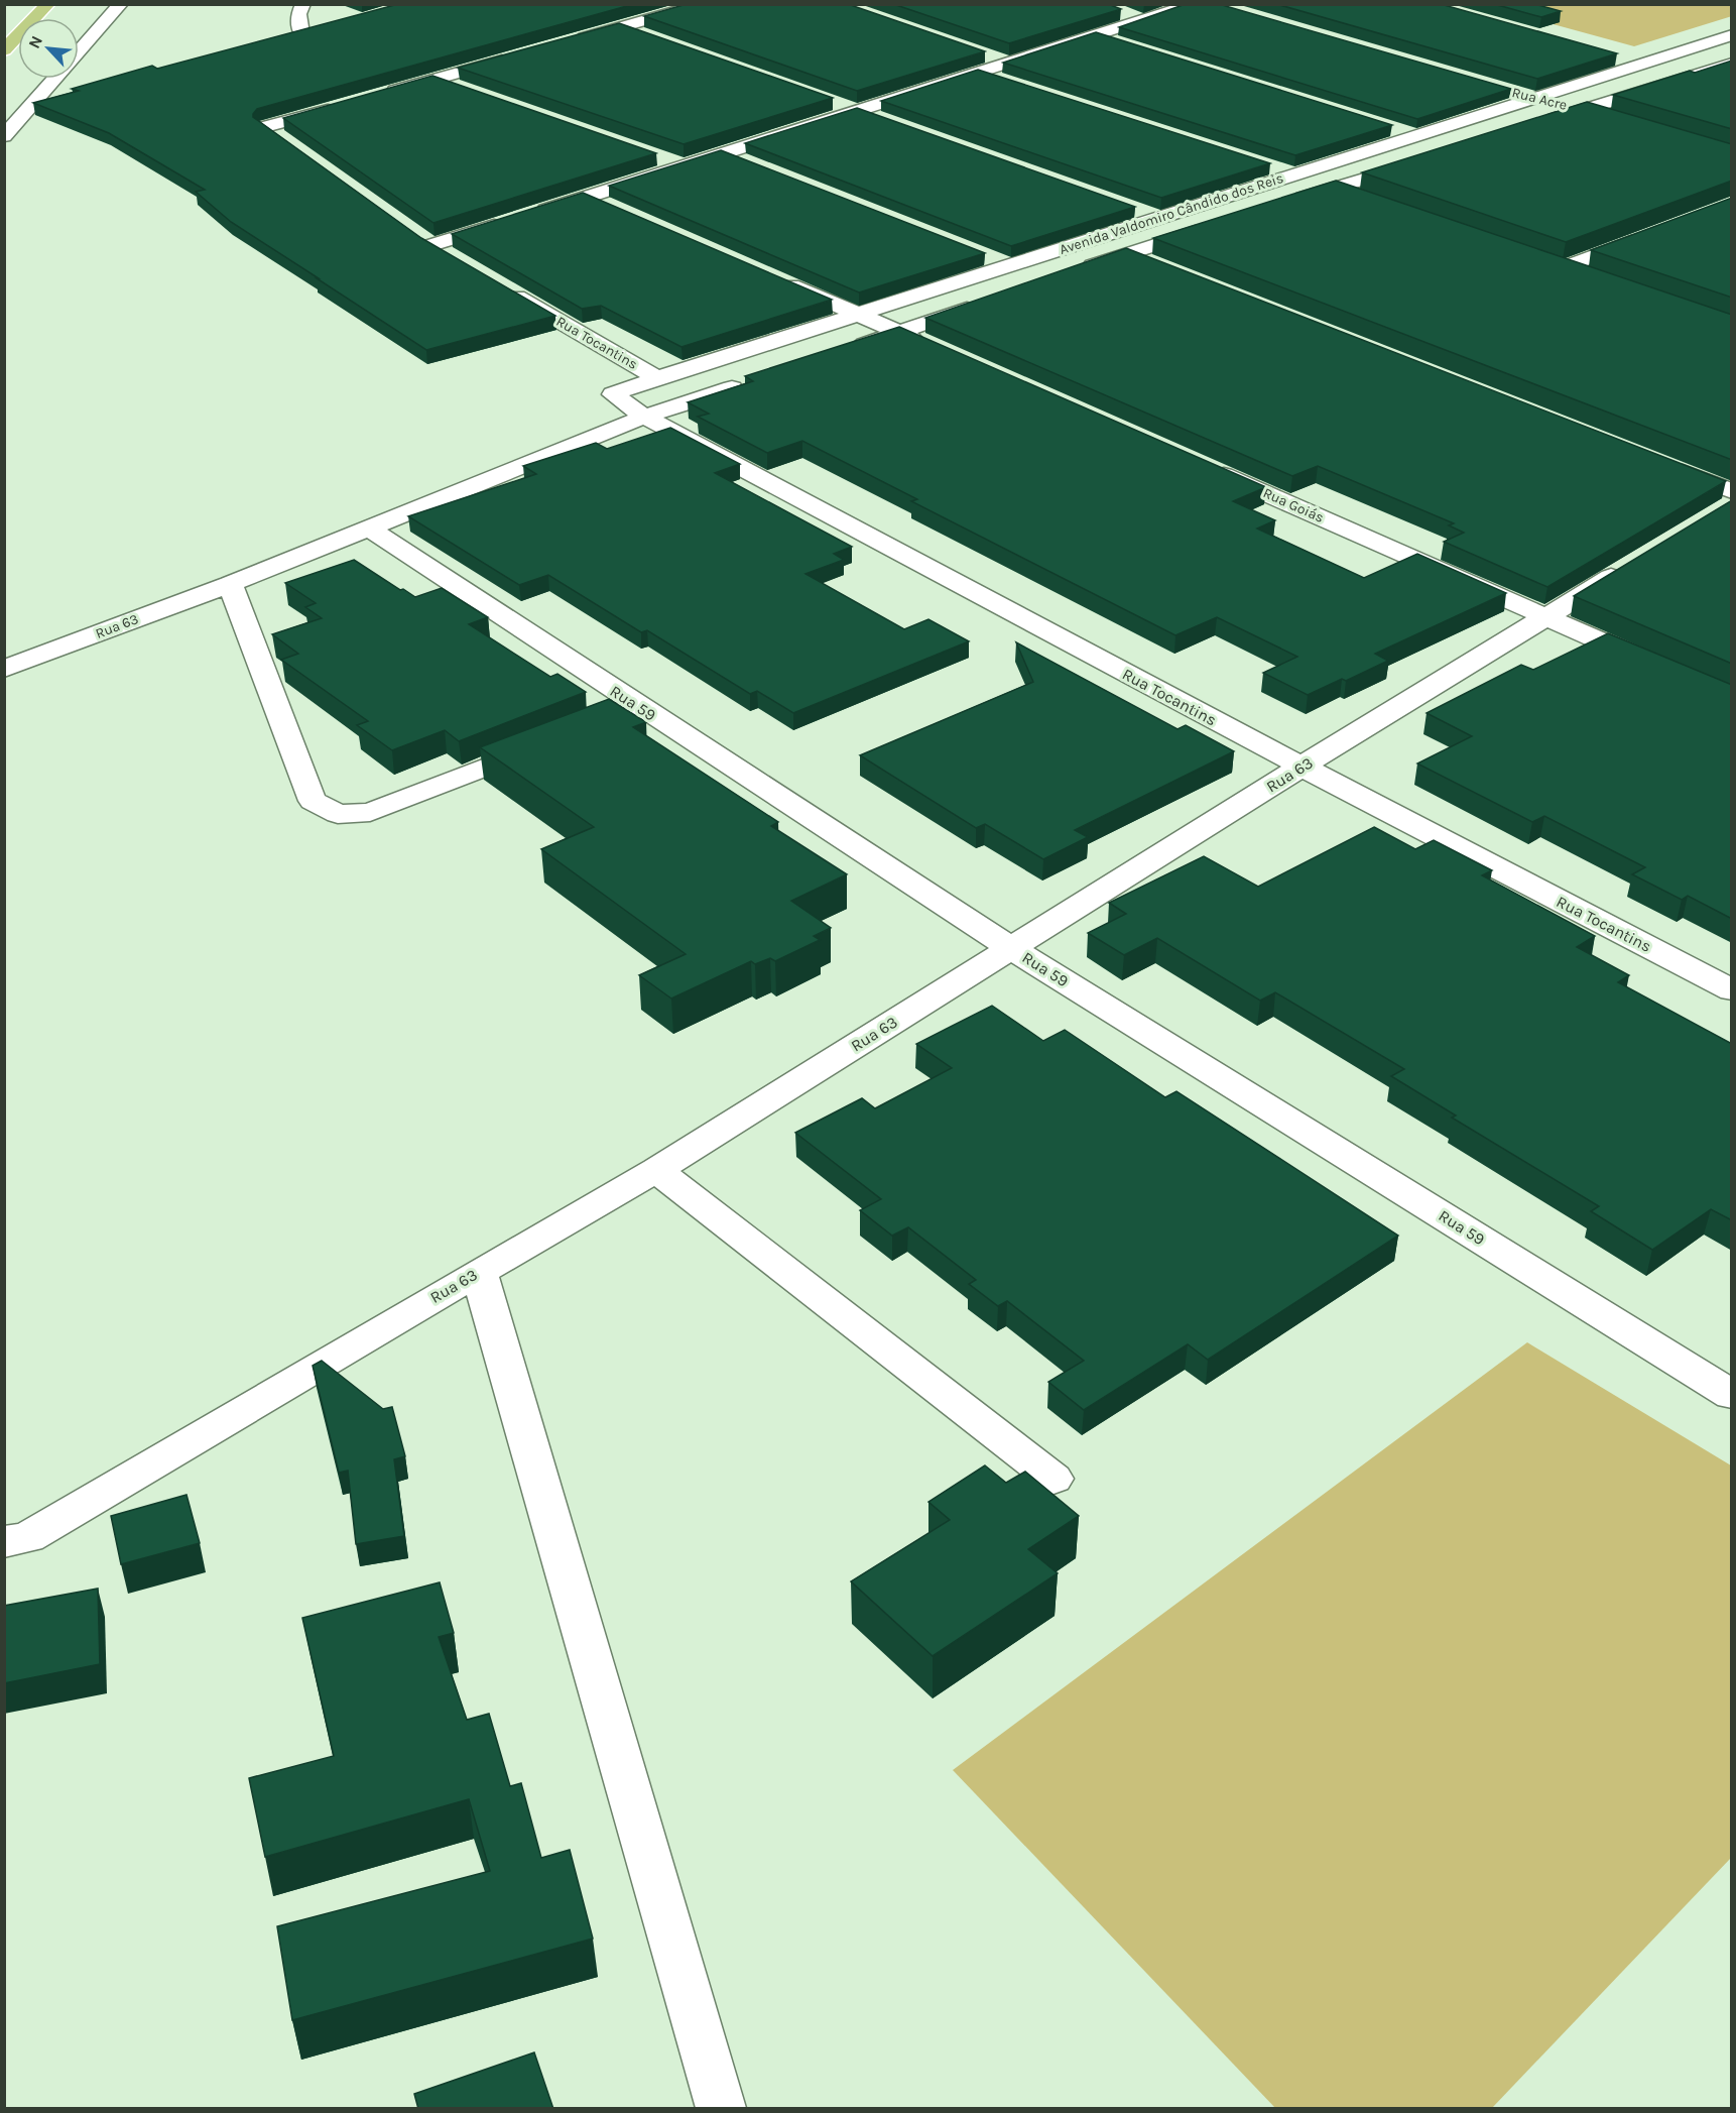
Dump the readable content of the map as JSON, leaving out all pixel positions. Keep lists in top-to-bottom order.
{
  "streets": {
    "street": [
      "Rua Acre",
      "Avenida Valdomiro Cândido dos Reis",
      "Rua Tocantins",
      "Rua Goiás",
      "Rua 63",
      "Rua 59"
    ]
  },
  "crossings": [
    ["Rua Acre", "Avenida Valdomiro Cândido dos Reis"],
    ["Avenida Valdomiro Cândido dos Reis", "Rua Tocantins"],
    ["Rua Tocantins", "Rua 63"],
    ["Rua Goiás", "Rua 63"],
    ["Rua 63", "Rua 59"]
  ],
  "north": "top left"
}
